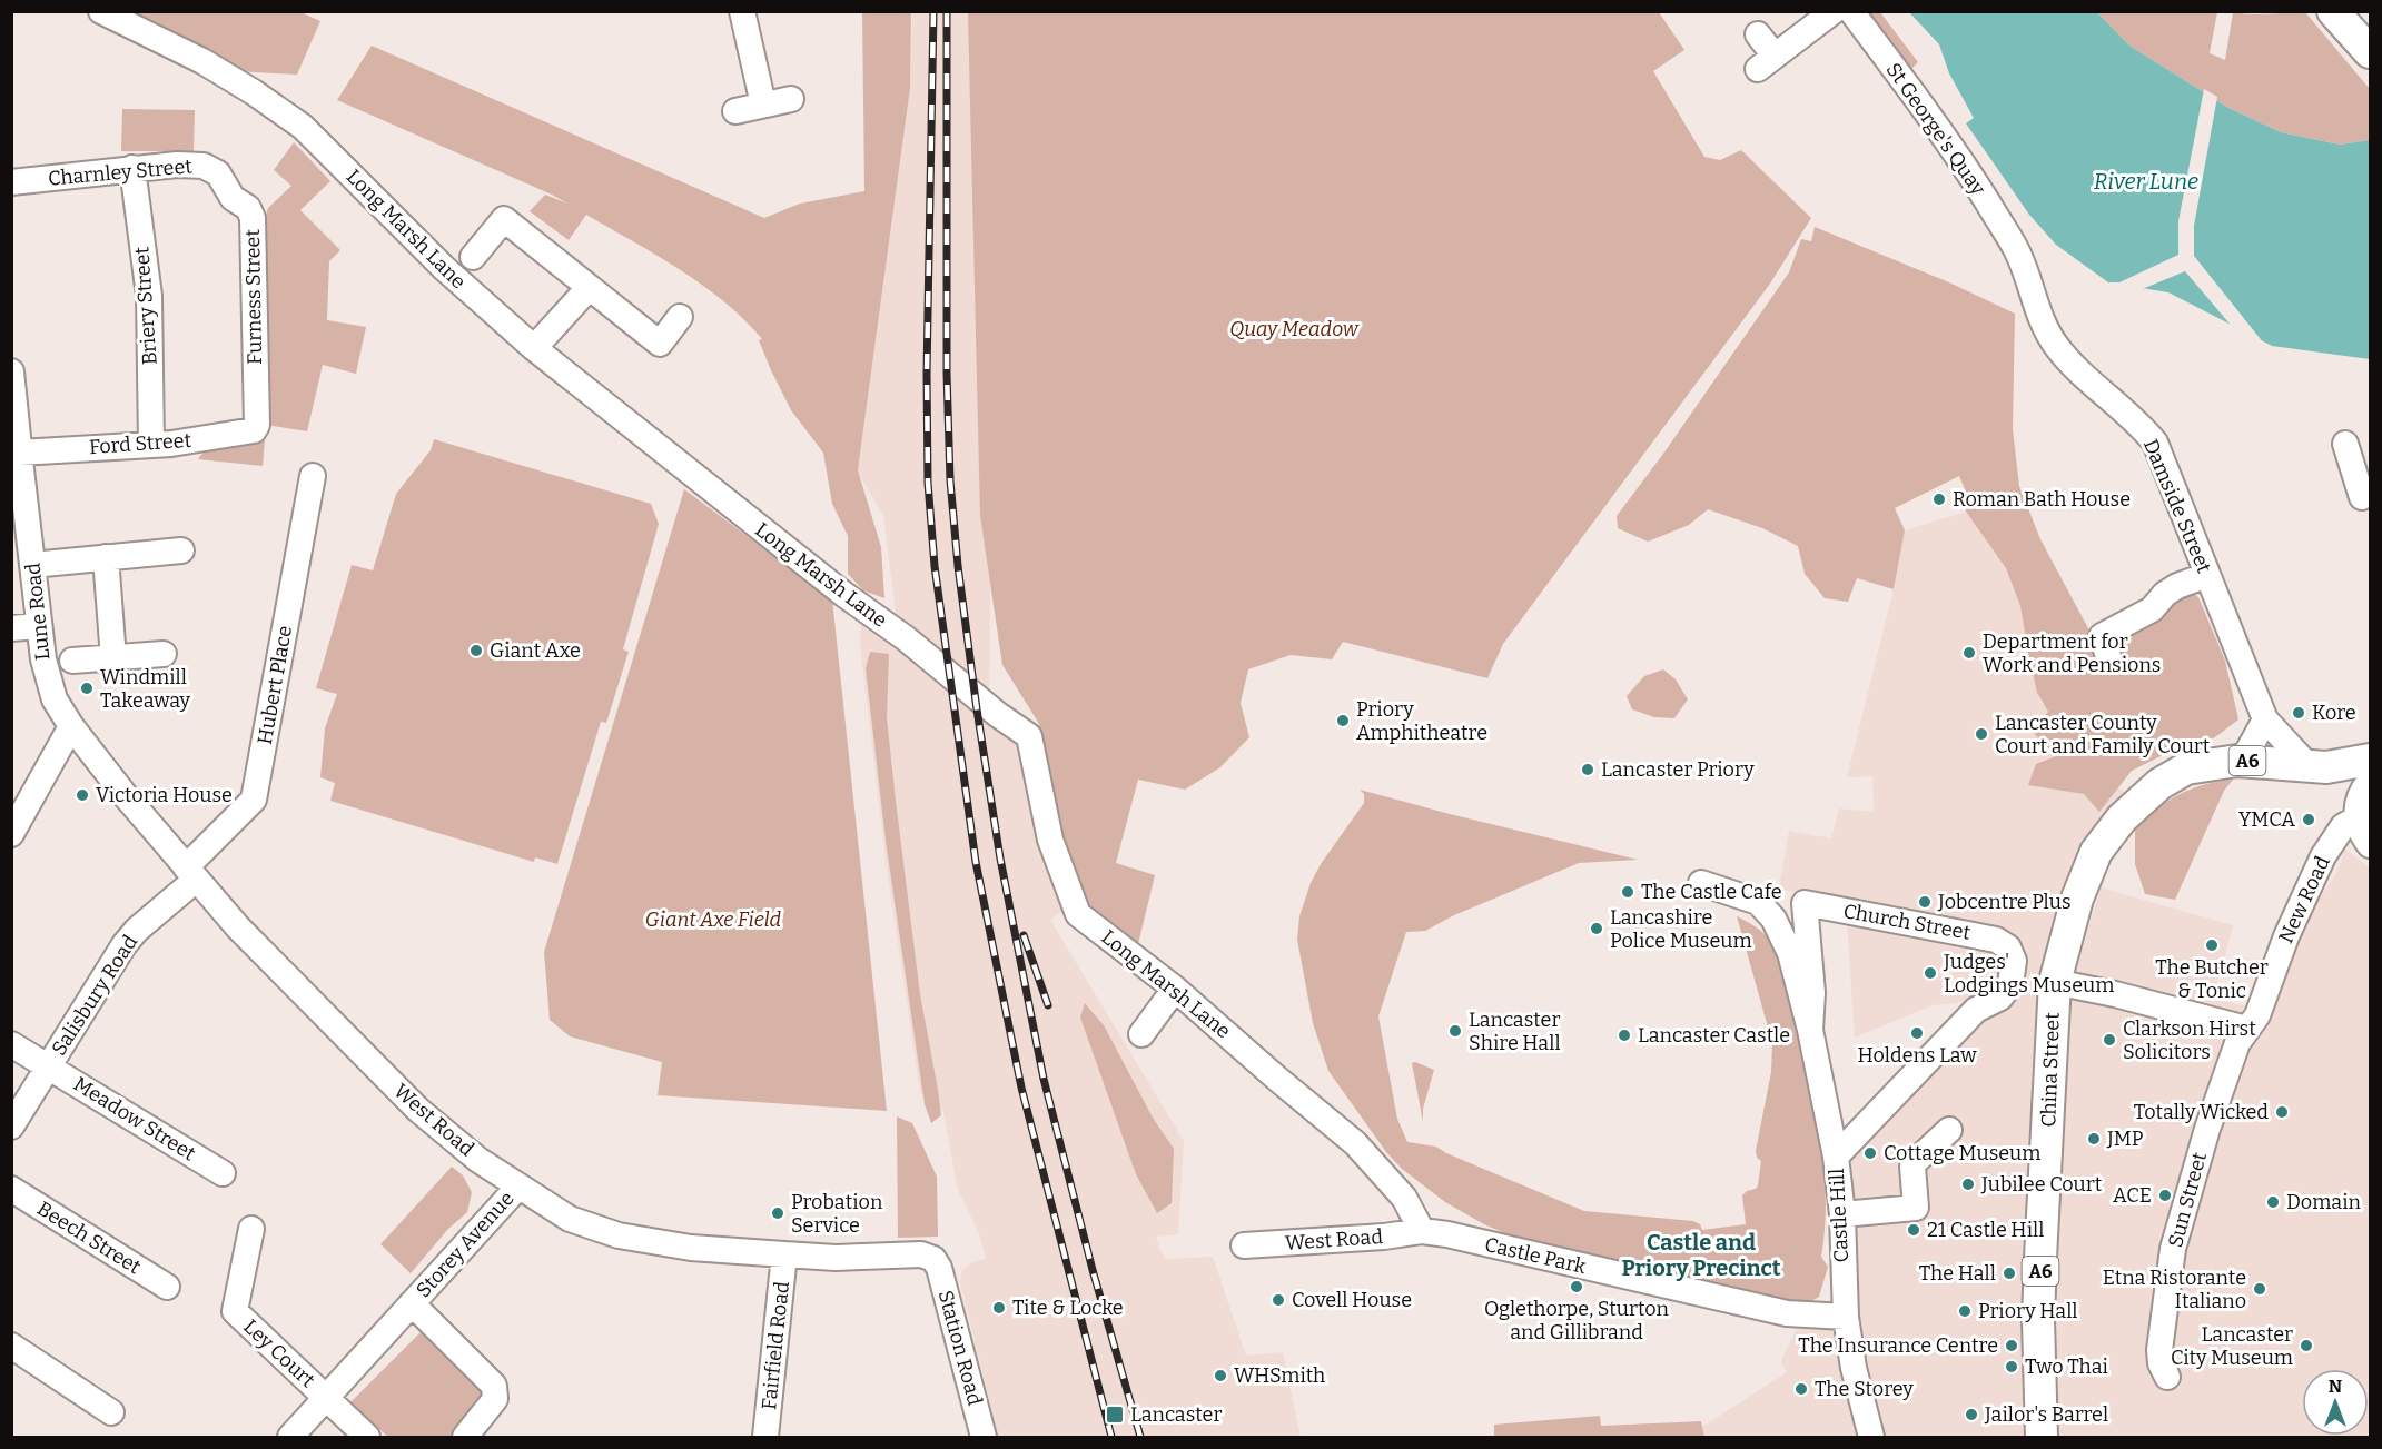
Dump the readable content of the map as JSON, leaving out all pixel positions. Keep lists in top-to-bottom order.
{
  "streets": {
    "main road": ["A6", "China Street"],
    "street": [
      "St George's Quay",
      "Charnley Street",
      "Long Marsh Lane",
      "Furness Street",
      "Briery Street",
      "Ford Street",
      "Damside Street",
      "Lune Road",
      "Hubert Place",
      "New Road",
      "Church Street",
      "Salisbury Road",
      "Meadow Street",
      "West Road",
      "Sun Street",
      "Castle Hill",
      "Beech Street",
      "Storey Avenue",
      "Castle Park",
      "Fairfield Road",
      "Station Road",
      "Ley Court"
    ]
  },
  "crossings": [
    ["St George's Quay", "Damside Street"],
    ["Charnley Street", "Furness Street"],
    ["Charnley Street", "Briery Street"],
    ["Long Marsh Lane", "West Road"],
    ["Long Marsh Lane", "Castle Park"],
    ["Furness Street", "Ford Street"],
    ["Briery Street", "Ford Street"],
    ["Ford Street", "Lune Road"],
    ["Damside Street", "A6"],
    ["Lune Road", "West Road"],
    ["Hubert Place", "Salisbury Road"],
    ["Hubert Place", "West Road"],
    ["A6", "China Street"],
    ["New Road", "Sun Street"],
    ["Church Street", "Castle Hill"],
    ["Salisbury Road", "Meadow Street"],
    ["Salisbury Road", "West Road"],
    ["West Road", "Storey Avenue"],
    ["West Road", "Castle Park"],
    ["West Road", "Fairfield Road"],
    ["West Road", "Station Road"],
    ["Castle Hill", "Castle Park"],
    ["Storey Avenue", "Ley Court"]
  ],
  "districts": ["Castle and Priory Precinct"],
  "water": ["River Lune"],
  "parks": ["Quay Meadow", "Giant Axe Field"],
  "places": {
    "other": [
      "Roman Bath House",
      "Giant Axe",
      "Department for Work and Pensions",
      "Windmill Takeaway",
      "Kore",
      "Priory Amphitheatre",
      "Lancaster County Court and Family Court",
      "Lancaster Priory",
      "Victoria House",
      "YMCA",
      "The Castle Cafe",
      "Jobcentre Plus",
      "Lancashire Police Museum",
      "The Butcher & Tonic",
      "Judges' Lodgings Museum",
      "Lancaster Shire Hall",
      "Holdens Law",
      "Lancaster Castle",
      "Clarkson Hirst Solicitors",
      "Totally Wicked",
      "JMP",
      "Cottage Museum",
      "Jubilee Court",
      "ACE",
      "Domain",
      "Probation Service",
      "21 Castle Hill",
      "The Hall",
      "Oglethorpe, Sturton and Gillibrand",
      "Etna Ristorante Italiano",
      "Covell House",
      "Tite & Locke",
      "Priory Hall",
      "The Insurance Centre",
      "Lancaster City Museum",
      "Two Thai",
      "WHSmith",
      "The Storey",
      "Jailor's Barrel"
    ],
    "transit": ["Lancaster"]
  },
  "north": "top"
}
